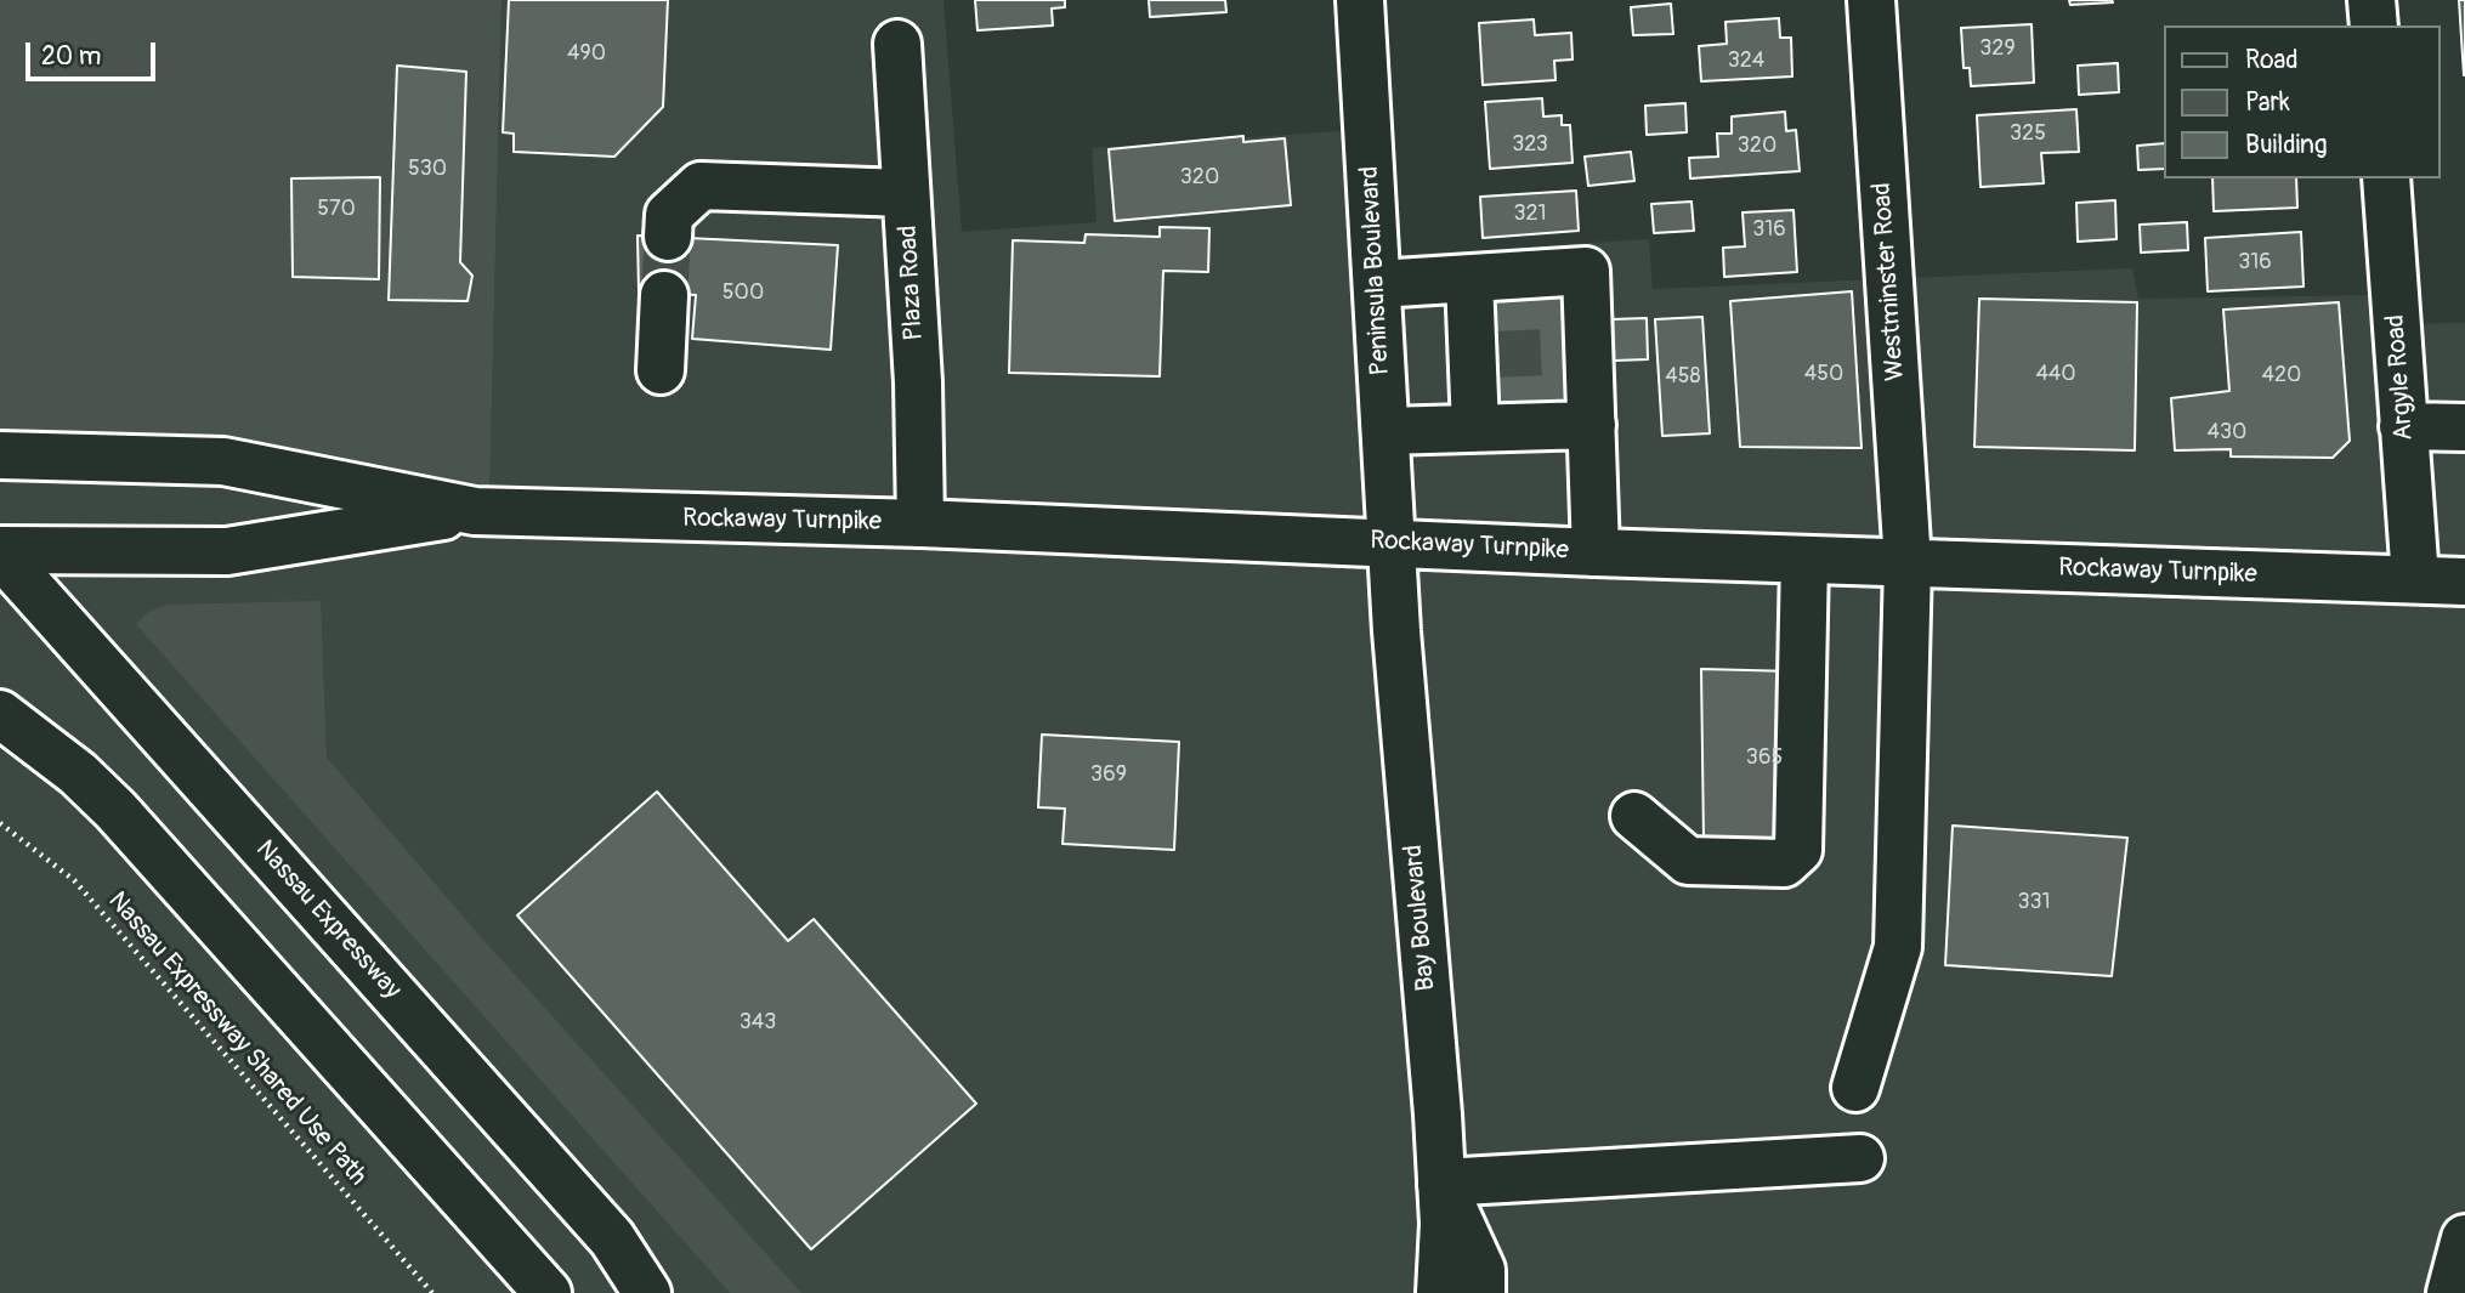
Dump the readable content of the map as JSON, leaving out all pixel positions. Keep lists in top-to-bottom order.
{
  "streets": {
    "main road": [
      "Peninsula Boulevard",
      "Westminster Road",
      "Plaza Road",
      "Argyle Road",
      "Rockaway Turnpike",
      "Bay Boulevard",
      "Nassau Expressway"
    ],
    "path": ["Nassau Expressway Shared Use Path"]
  },
  "crossings": [
    ["Peninsula Boulevard", "Rockaway Turnpike"],
    ["Peninsula Boulevard", "Bay Boulevard"],
    ["Westminster Road", "Rockaway Turnpike"],
    ["Plaza Road", "Rockaway Turnpike"],
    ["Argyle Road", "Rockaway Turnpike"],
    ["Rockaway Turnpike", "Bay Boulevard"],
    ["Rockaway Turnpike", "Nassau Expressway"]
  ],
  "house_numbers": [
    "329",
    "490",
    "324",
    "325",
    "323",
    "320",
    "530",
    "320",
    "570",
    "321",
    "316",
    "316",
    "500",
    "450",
    "440",
    "420",
    "458",
    "430",
    "365",
    "369",
    "331",
    "343"
  ],
  "legend": ["Road", "Park", "Building"],
  "scale_bar": "20 m"
}
